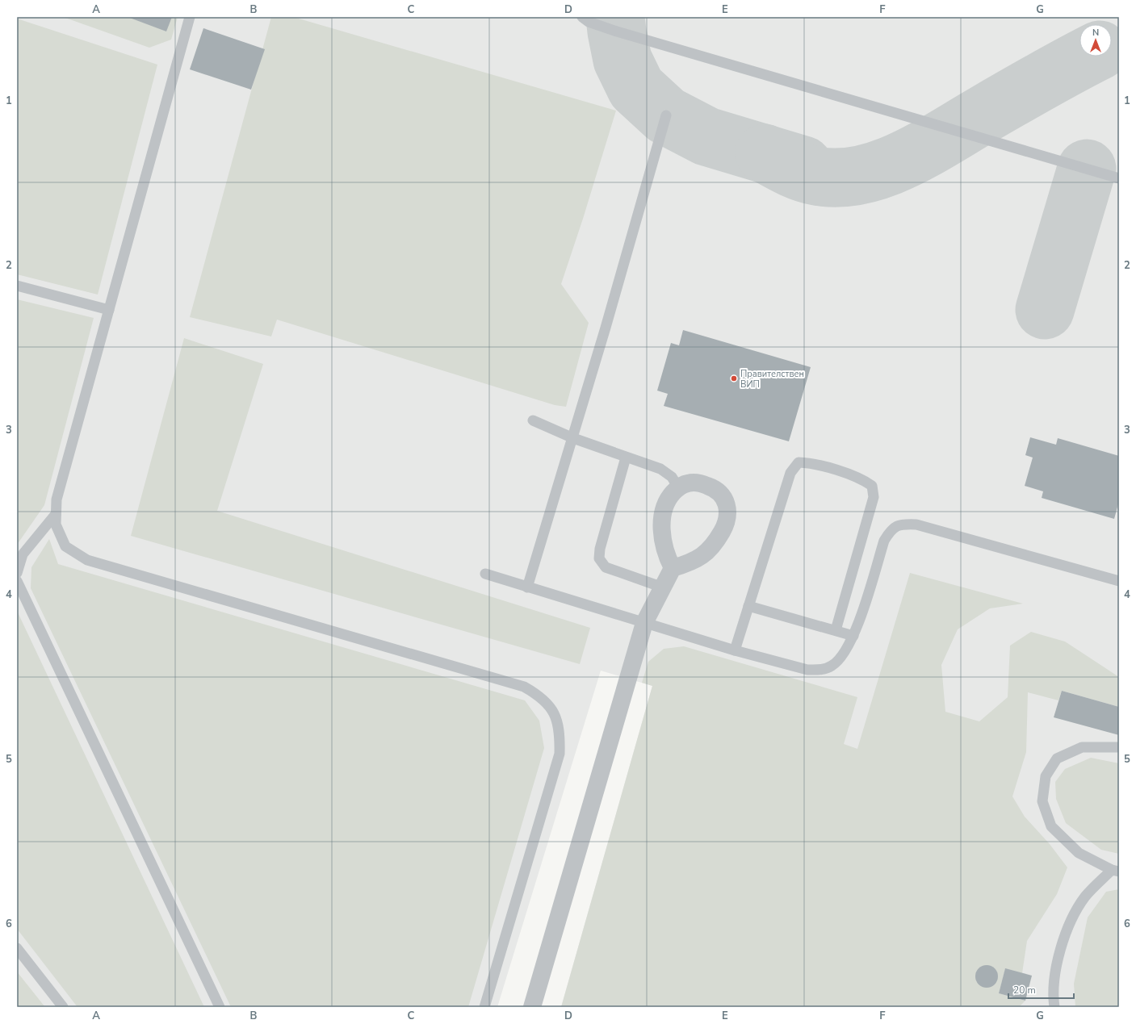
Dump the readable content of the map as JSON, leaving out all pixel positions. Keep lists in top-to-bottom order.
{
  "places": ["Правителствен ВИП"],
  "scale_bar": "20 m",
  "north": "top",
  "grid": {
    "columns": [
      "A",
      "B",
      "C",
      "D",
      "E",
      "F",
      "G"
    ],
    "rows": [
      "1",
      "2",
      "3",
      "4",
      "5",
      "6"
    ]
  }
}
